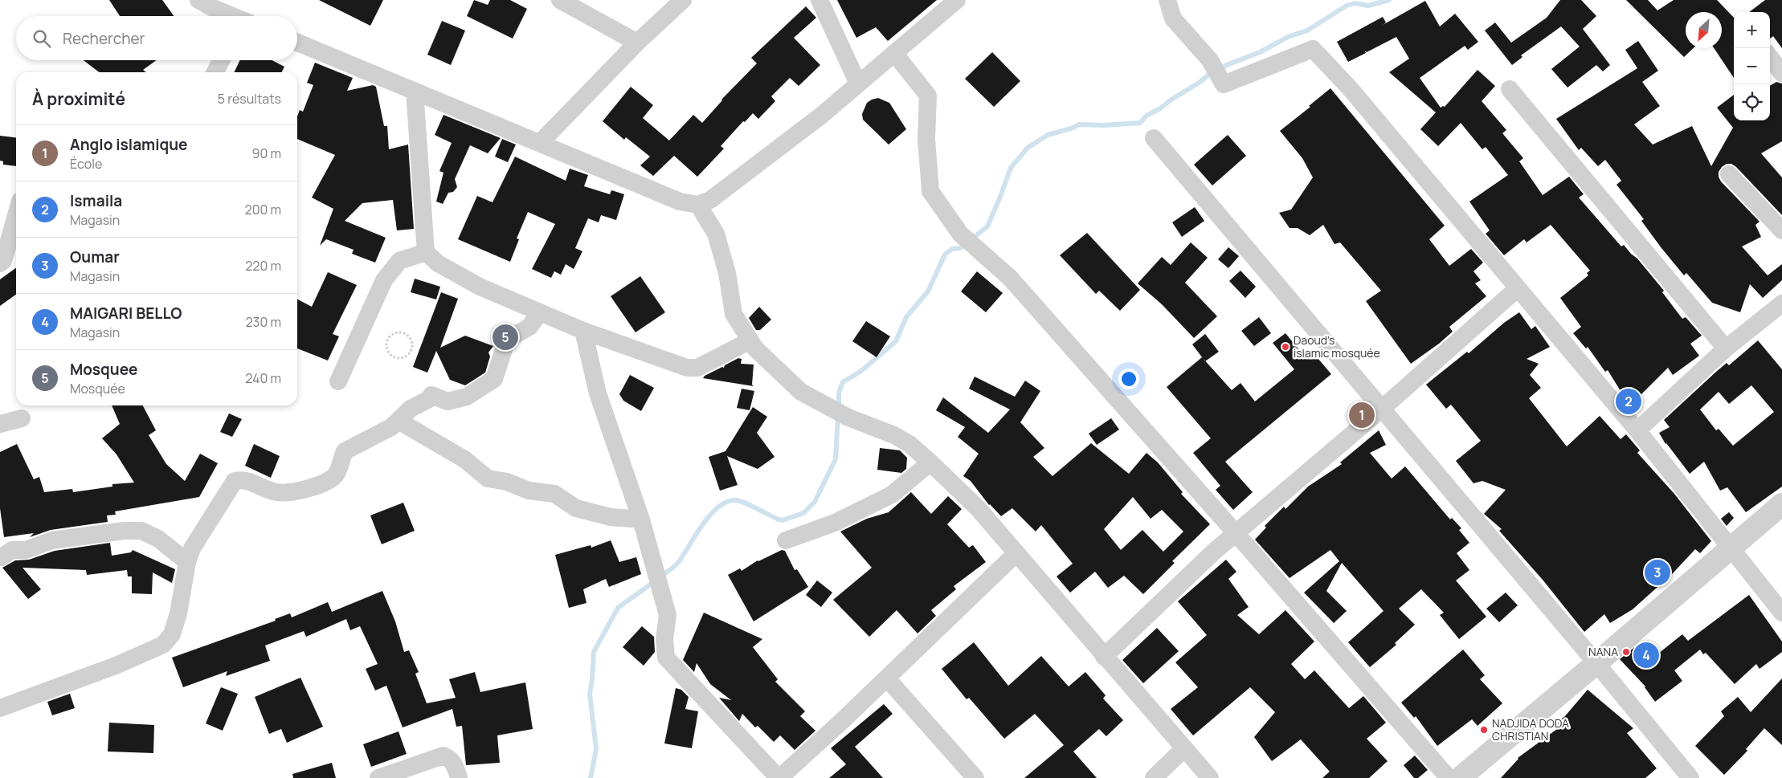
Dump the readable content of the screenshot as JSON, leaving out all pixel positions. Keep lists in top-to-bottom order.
{
  "places": ["Daoud's islamic mosquée", "NANA", "NADJIDA DODA CHRISTIAN"],
  "north": "bottom left",
  "page": {
    "map_buttons": ["+", "−"],
    "search": "Rechercher",
    "heading": ["À proximité", "5 résultats"],
    "list": [
      {
        "mark": "1",
        "name": "Anglo islamique",
        "note": "École",
        "value": "90 m"
      },
      {
        "mark": "2",
        "name": "Ismaila",
        "note": "Magasin",
        "value": "200 m"
      },
      {
        "mark": "3",
        "name": "Oumar",
        "note": "Magasin",
        "value": "220 m"
      },
      {
        "mark": "4",
        "name": "MAIGARI BELLO",
        "note": "Magasin",
        "value": "230 m"
      },
      {
        "mark": "5",
        "name": "Mosquee",
        "note": "Mosquée",
        "value": "240 m"
      }
    ],
    "pins": [
      "5",
      "2",
      "1",
      "3",
      "4"
    ]
  }
}
